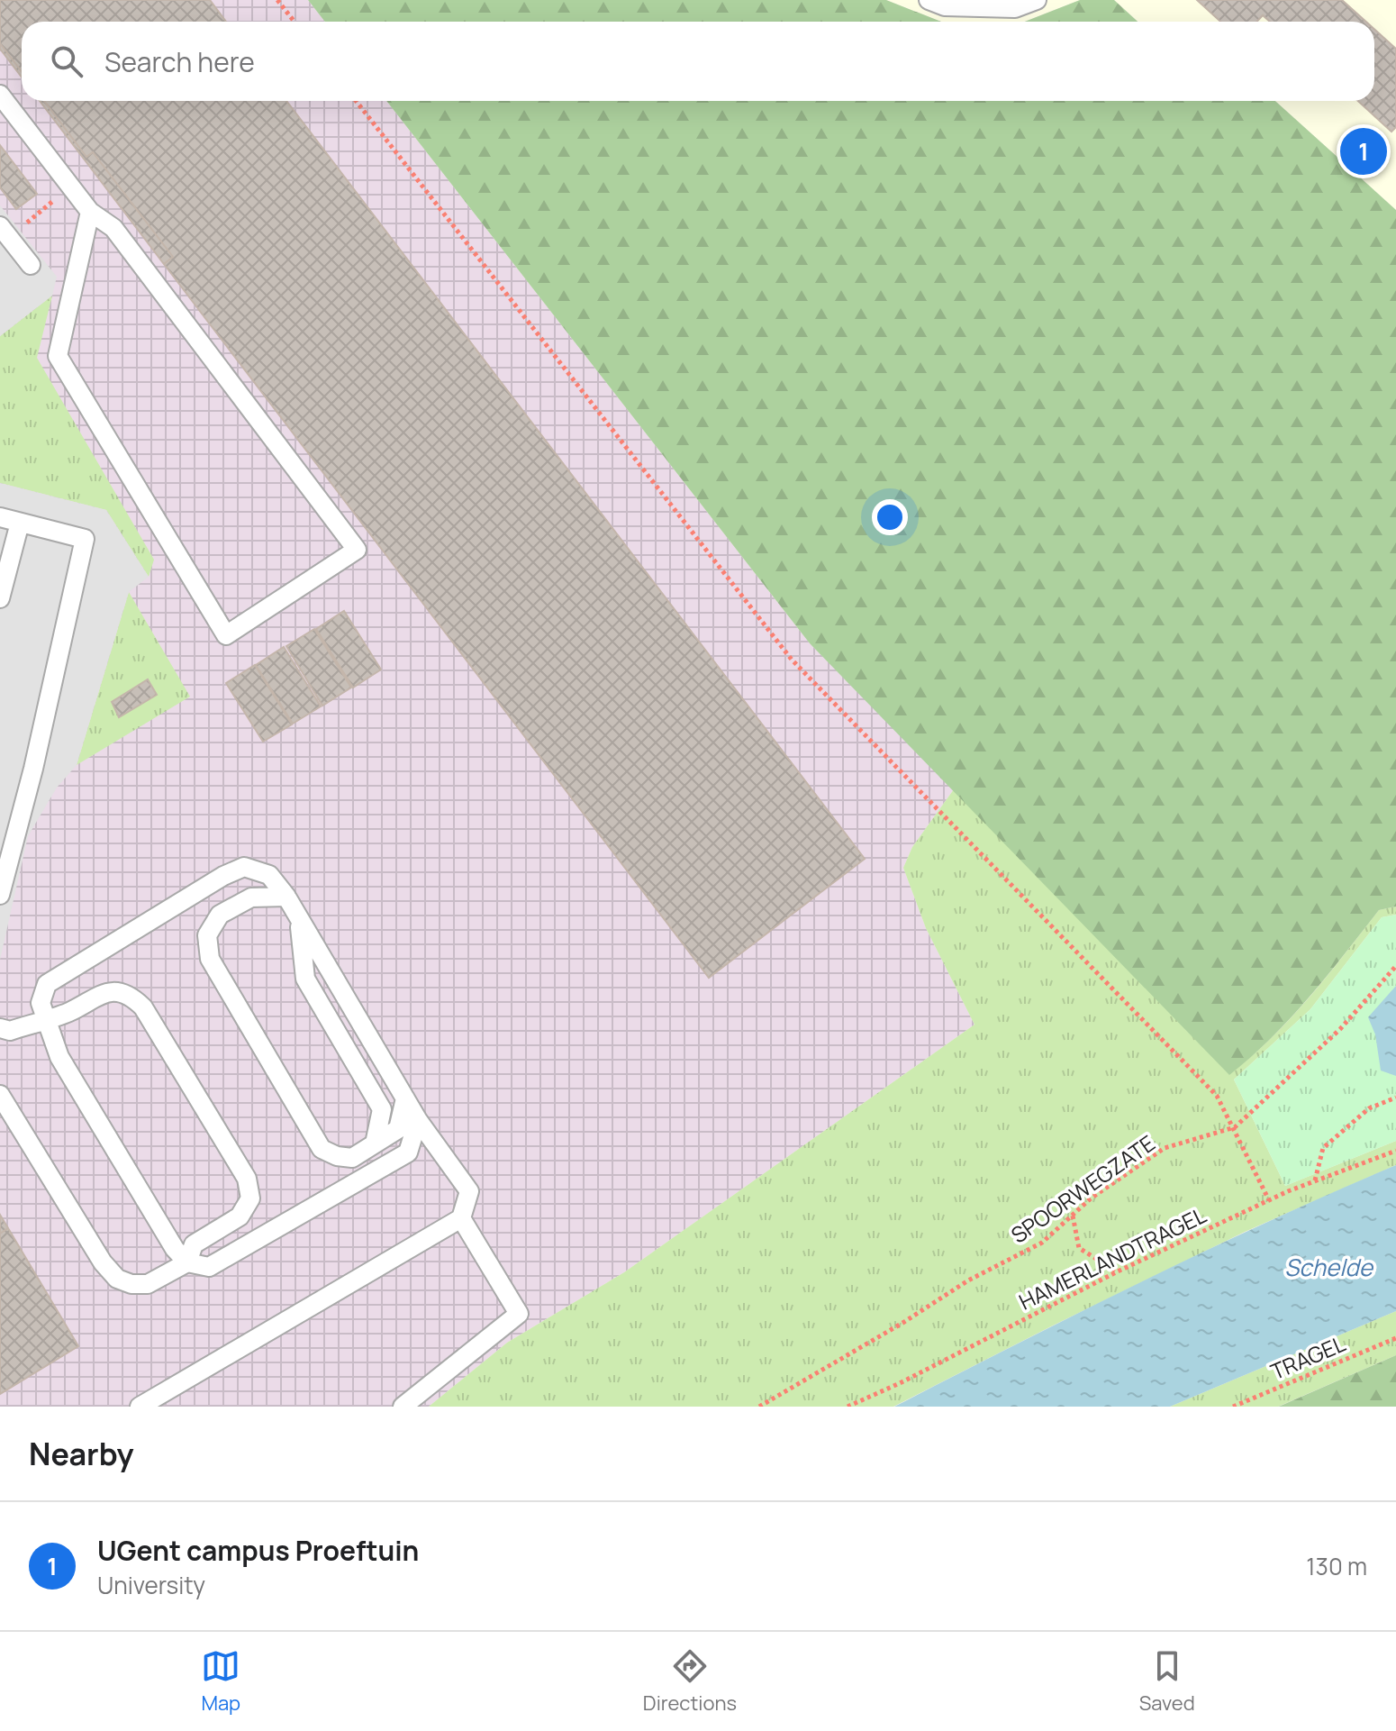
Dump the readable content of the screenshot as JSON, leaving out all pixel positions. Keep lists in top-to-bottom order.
{
  "streets": {
    "path": ["SPOORWEGZATE", "HAMERLANDTRAGEL", "TRAGEL"]
  },
  "water": ["Schelde"],
  "page": {
    "search": "Search here",
    "pins": "1",
    "heading": "Nearby",
    "list": [
      {
        "mark": "1",
        "name": "UGent campus Proeftuin",
        "note": "University",
        "value": "130 m"
      }
    ],
    "nav": ["Map", "Directions", "Saved"]
  }
}
